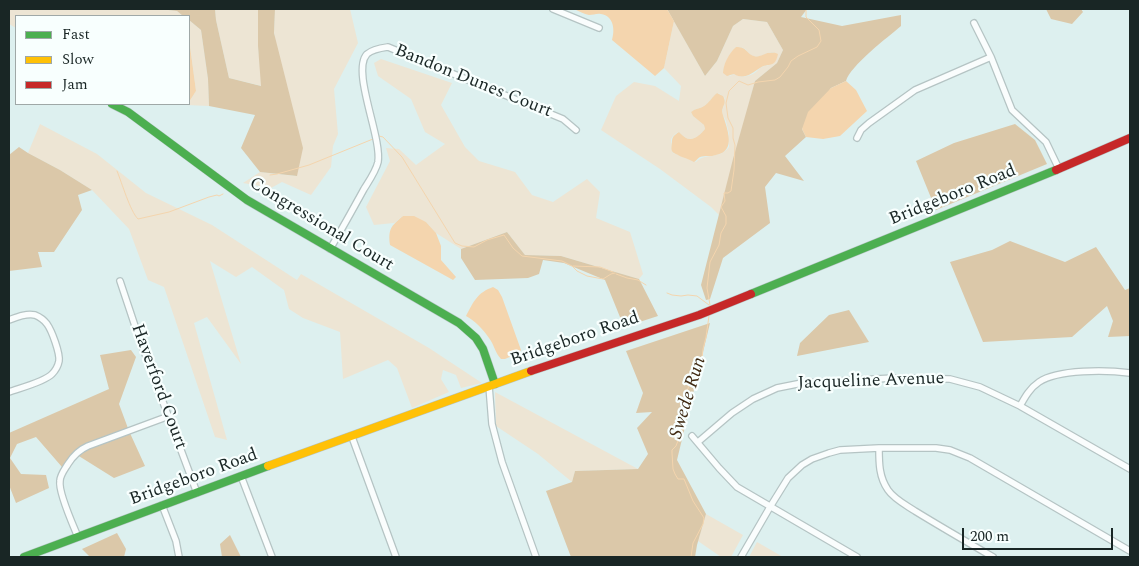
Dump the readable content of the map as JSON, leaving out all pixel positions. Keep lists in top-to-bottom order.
{
  "streets": {
    "main road": ["Bridgeboro Road", "Congressional Court"],
    "street": ["Bandon Dunes Court", "Jacqueline Avenue", "Haverford Court"]
  },
  "crossings": [
    ["Bandon Dunes Court", "Congressional Court"],
    ["Bridgeboro Road", "Congressional Court"],
    ["Bridgeboro Road", "Haverford Court"]
  ],
  "water": ["Swede Run"],
  "legend": ["Fast", "Slow", "Jam"],
  "scale_bar": "200 m"
}
